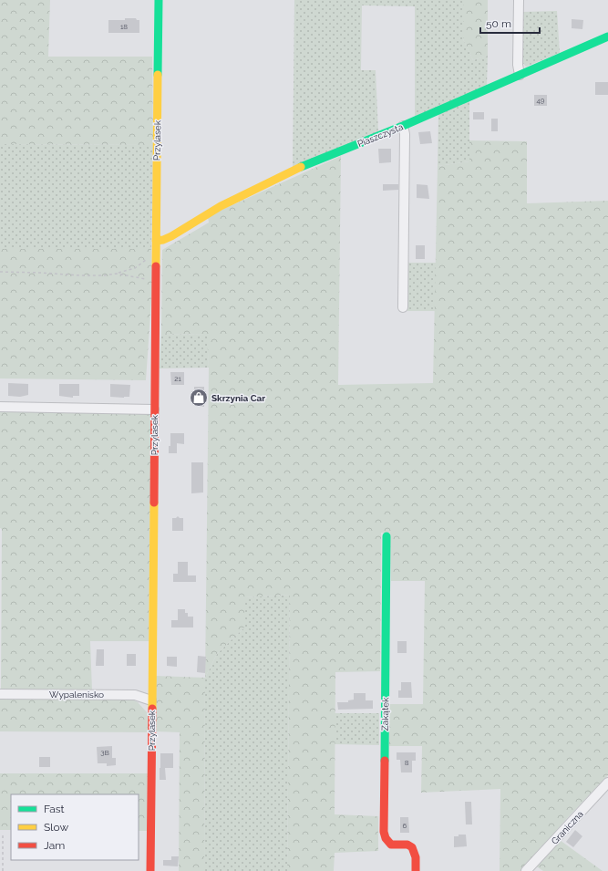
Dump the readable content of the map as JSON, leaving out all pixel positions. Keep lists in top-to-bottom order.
{
  "streets": {
    "street": [
      "Piaszczysta",
      "Przylasek",
      "Wypalenisko",
      "Zakątek",
      "Graniczna"
    ]
  },
  "crossings": [
    ["Piaszczysta", "Przylasek"],
    ["Przylasek", "Wypalenisko"]
  ],
  "places": {
    "shop": ["Skrzynia Car"]
  },
  "house_numbers": [
    "18",
    "49",
    "21",
    "3B",
    "8",
    "6"
  ],
  "legend": ["Fast", "Slow", "Jam"],
  "scale_bar": "50 m"
}
